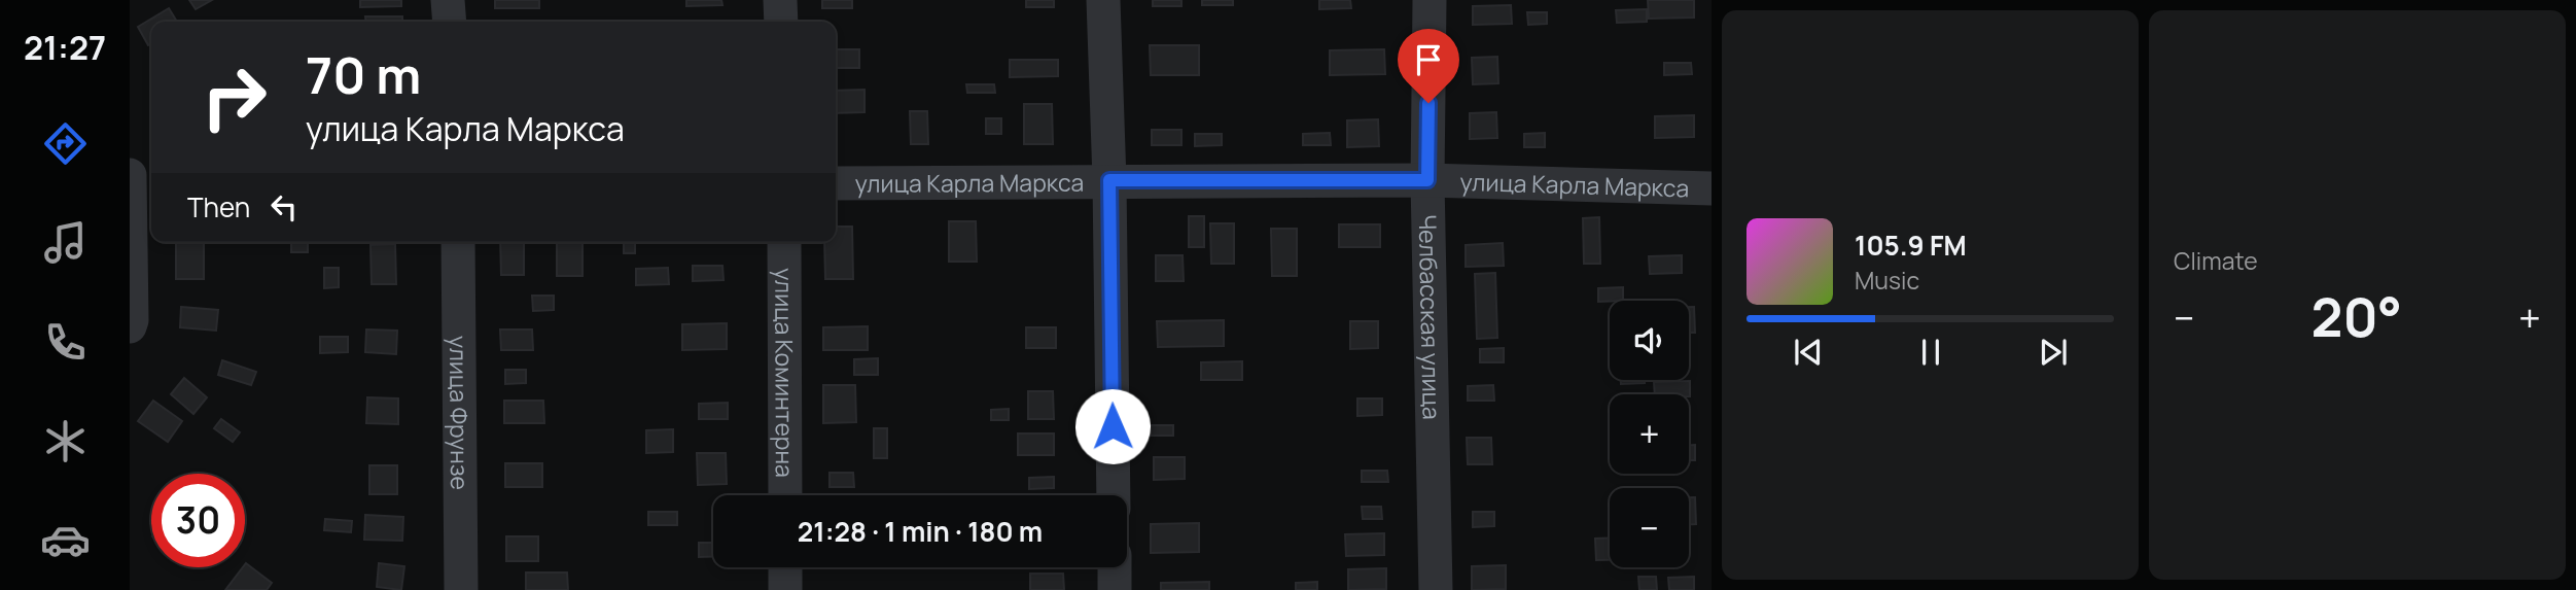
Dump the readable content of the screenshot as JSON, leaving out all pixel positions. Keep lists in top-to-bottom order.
{
  "streets": {
    "street": [
      "улица Карла Маркса",
      "Челбасская улица",
      "улица Коминтерна",
      "улица Фрунзе"
    ]
  },
  "crossings": [
    ["улица Карла Маркса", "Челбасская улица"]
  ],
  "page": {
    "tabs": "21:27",
    "tile": "Climate",
    "turn": ["70 m", "улица Карла Маркса"],
    "then": "Then",
    "song": ["105.9 FM", "Music"],
    "heat": ["−", "20°", "+"],
    "map_buttons": ["+", "−"],
    "limit": "30",
    "trip": "21:28 · 1 min · 180 m"
  }
}
